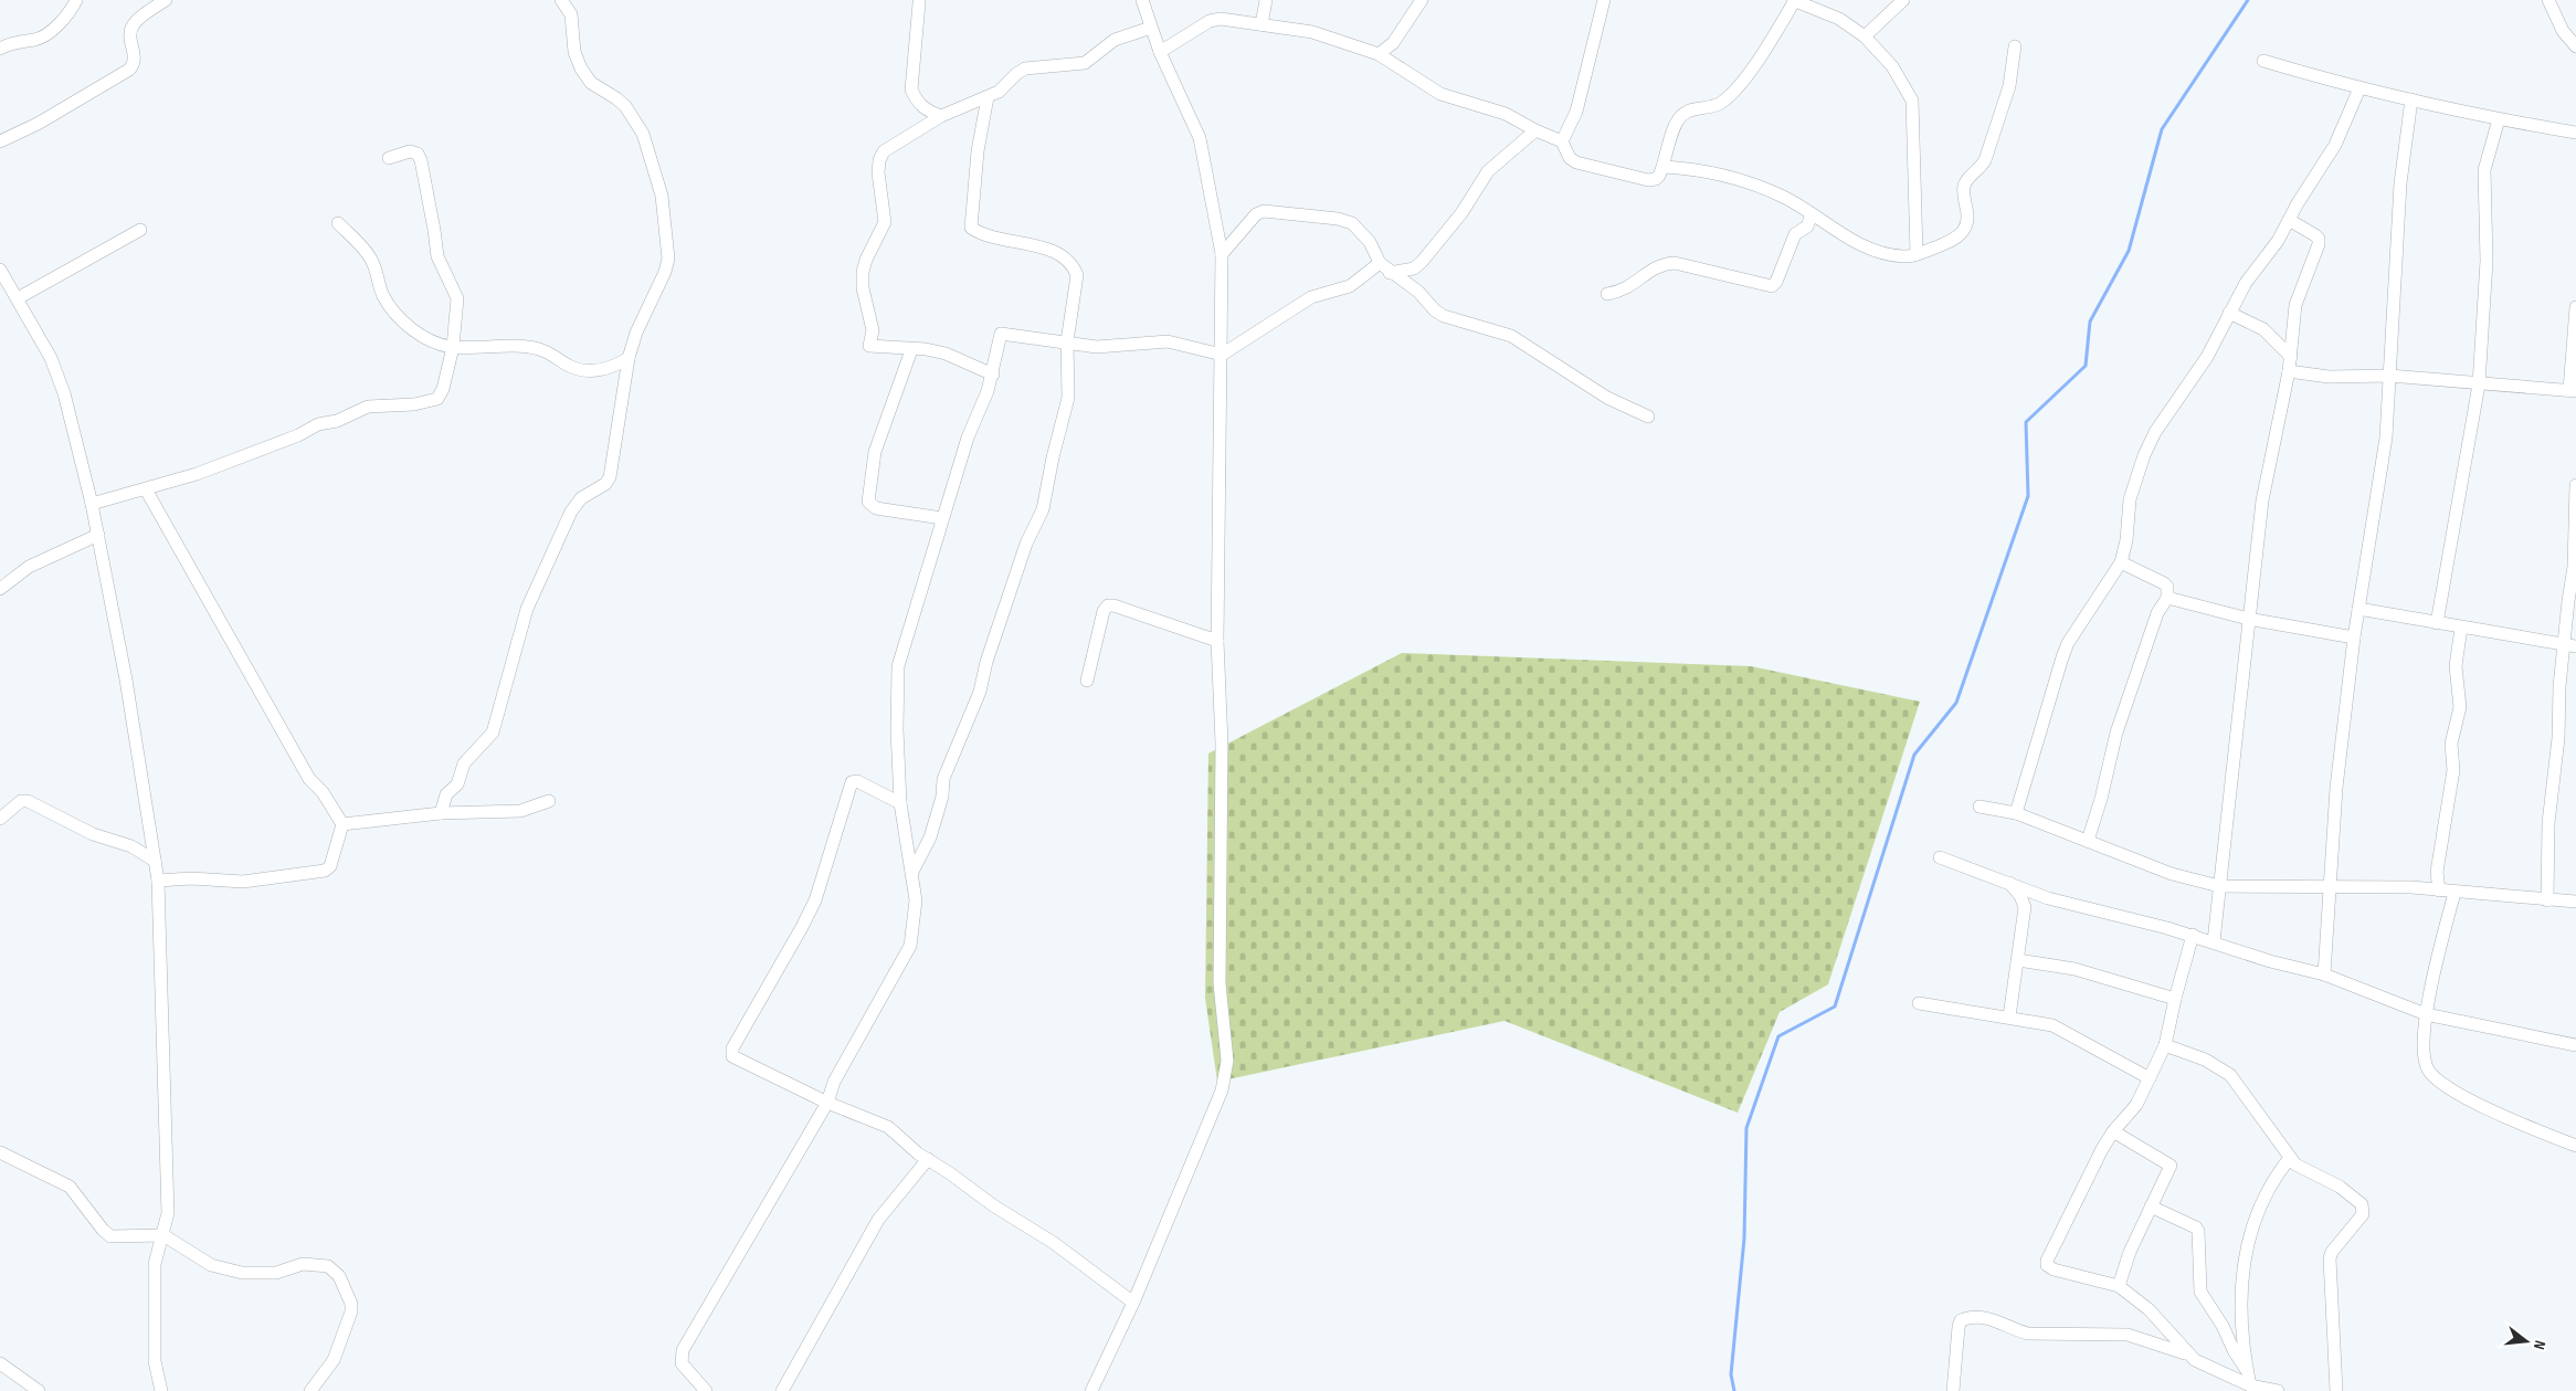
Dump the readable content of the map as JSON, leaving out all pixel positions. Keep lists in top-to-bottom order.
{
  "north": "right"
}
